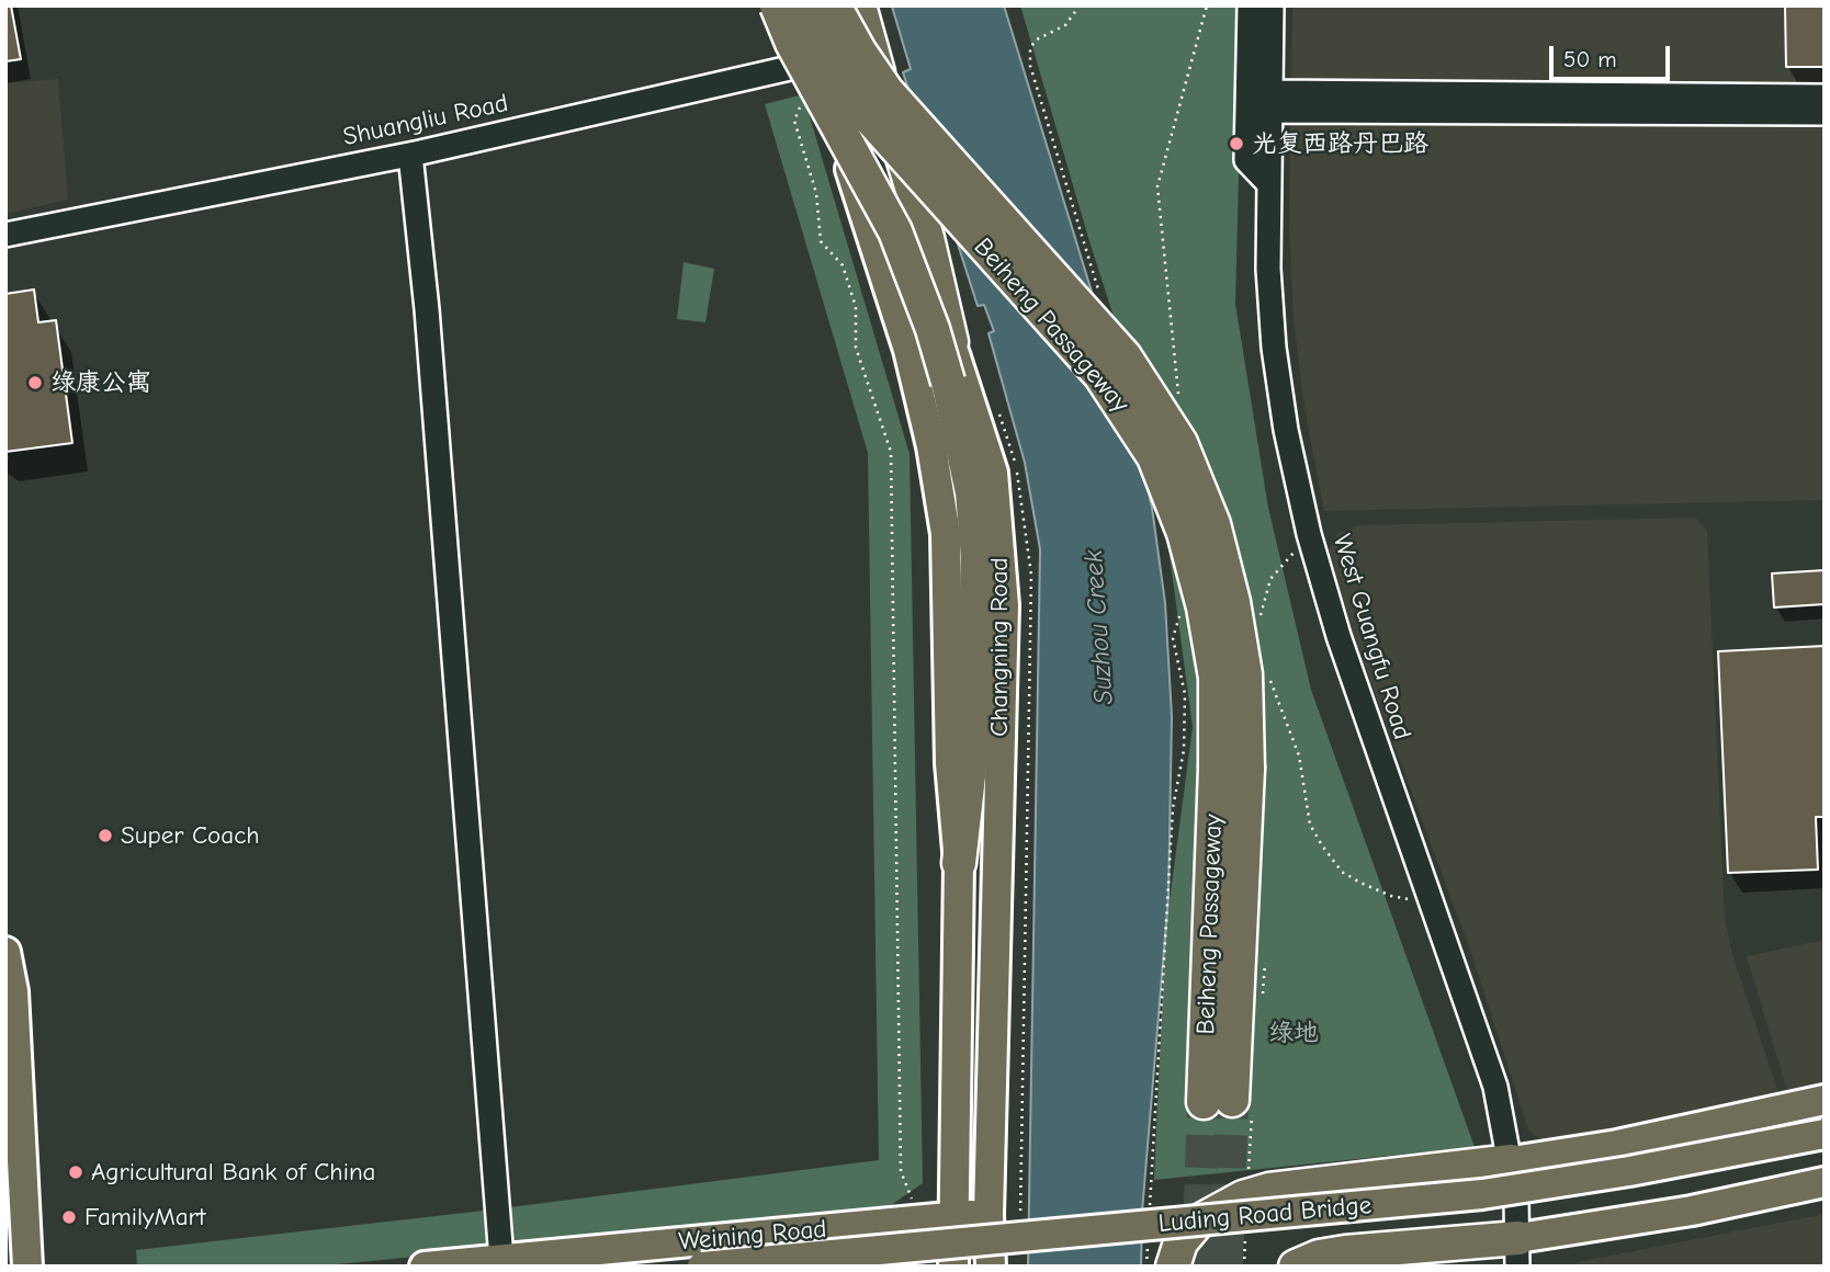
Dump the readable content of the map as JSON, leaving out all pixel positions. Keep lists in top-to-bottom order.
{
  "streets": {
    "highway": ["Beiheng Passageway"],
    "main road": ["Changning Road", "Luding Road Bridge", "Weining Road"],
    "street": ["Shuangliu Road", "West Guangfu Road"]
  },
  "crossings": [
    ["Shuangliu Road", "Changning Road"],
    ["Beiheng Passageway", "Changning Road"],
    ["Changning Road", "Weining Road"]
  ],
  "water": ["Suzhou Creek"],
  "parks": ["绿地"],
  "places": [
    "光复西路丹巴路",
    "绿康公寓",
    "Super Coach",
    "Agricultural Bank of China",
    "FamilyMart"
  ],
  "scale_bar": "50 m"
}
